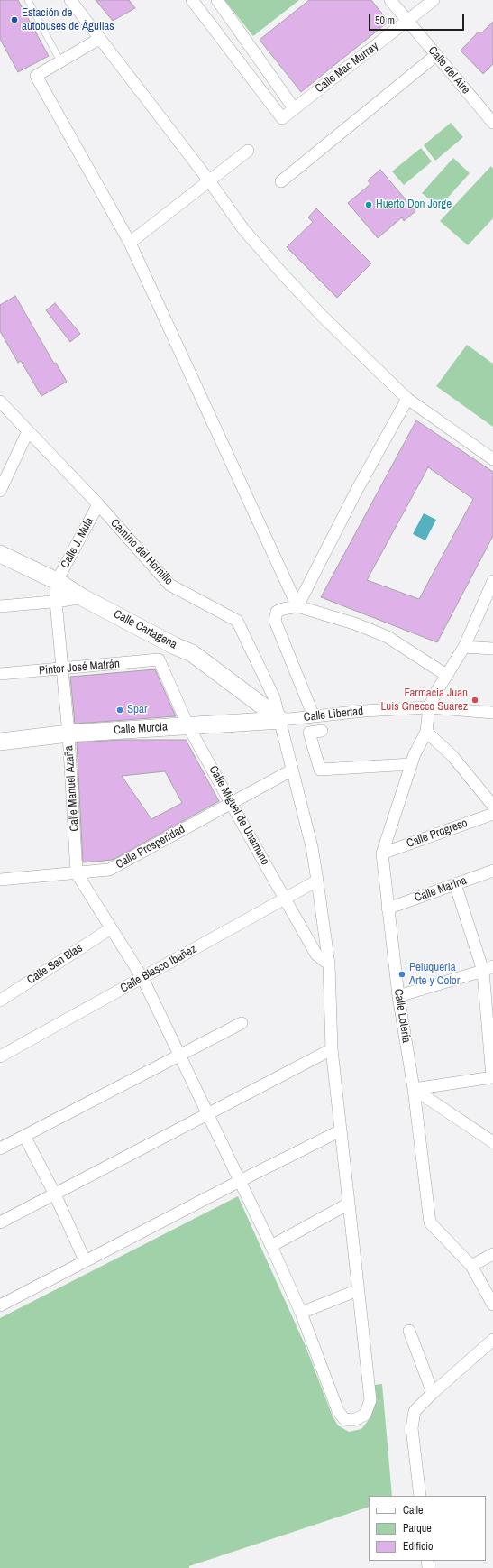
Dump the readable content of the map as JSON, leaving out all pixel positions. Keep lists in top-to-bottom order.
{
  "streets": {
    "main road": ["Calle Cartagena", "Calle Murcia"],
    "street": [
      "Calle Mac Murray",
      "Calle del Aire",
      "Calle J. Mula",
      "Camino del Hornillo",
      "Pintor José Matrán",
      "Calle Libertad",
      "Calle Manuel Azaña",
      "Calle Miguel de Unamuno",
      "Calle Progreso",
      "Calle Prosperidad",
      "Calle Marina",
      "Calle San Blas",
      "Calle Blasco Ibáñez",
      "Calle Lotería"
    ]
  },
  "crossings": [
    ["Calle Mac Murray", "Calle del Aire"],
    ["Calle J. Mula", "Camino del Hornillo"],
    ["Calle J. Mula", "Calle Cartagena"],
    ["Calle J. Mula", "Calle Manuel Azaña"],
    ["Camino del Hornillo", "Calle Cartagena"],
    ["Camino del Hornillo", "Calle Libertad"],
    ["Camino del Hornillo", "Calle Murcia"],
    ["Camino del Hornillo", "Calle Manuel Azaña"],
    ["Camino del Hornillo", "Calle Miguel de Unamuno"],
    ["Camino del Hornillo", "Calle Prosperidad"],
    ["Camino del Hornillo", "Calle Blasco Ibáñez"],
    ["Calle Cartagena", "Calle Libertad"],
    ["Calle Cartagena", "Calle Murcia"],
    ["Calle Cartagena", "Calle Manuel Azaña"],
    ["Pintor José Matrán", "Calle Manuel Azaña"],
    ["Pintor José Matrán", "Calle Miguel de Unamuno"],
    ["Calle Libertad", "Calle Murcia"],
    ["Calle Murcia", "Calle Manuel Azaña"],
    ["Calle Murcia", "Calle Miguel de Unamuno"],
    ["Calle Manuel Azaña", "Calle Prosperidad"],
    ["Calle Manuel Azaña", "Calle San Blas"],
    ["Calle Manuel Azaña", "Calle Blasco Ibáñez"],
    ["Calle Miguel de Unamuno", "Calle Prosperidad"],
    ["Calle Miguel de Unamuno", "Calle Blasco Ibáñez"],
    ["Calle Progreso", "Calle Lotería"],
    ["Calle Marina", "Calle Lotería"]
  ],
  "places": [
    "Estación de autobuses de Águilas",
    "Huerto Don Jorge",
    "Farmacia Juan Luis Gnecco Suárez",
    "Spar",
    "Peluqueria Arte y Color"
  ],
  "legend": ["Calle", "Parque", "Edificio"],
  "scale_bar": "50 m"
}
